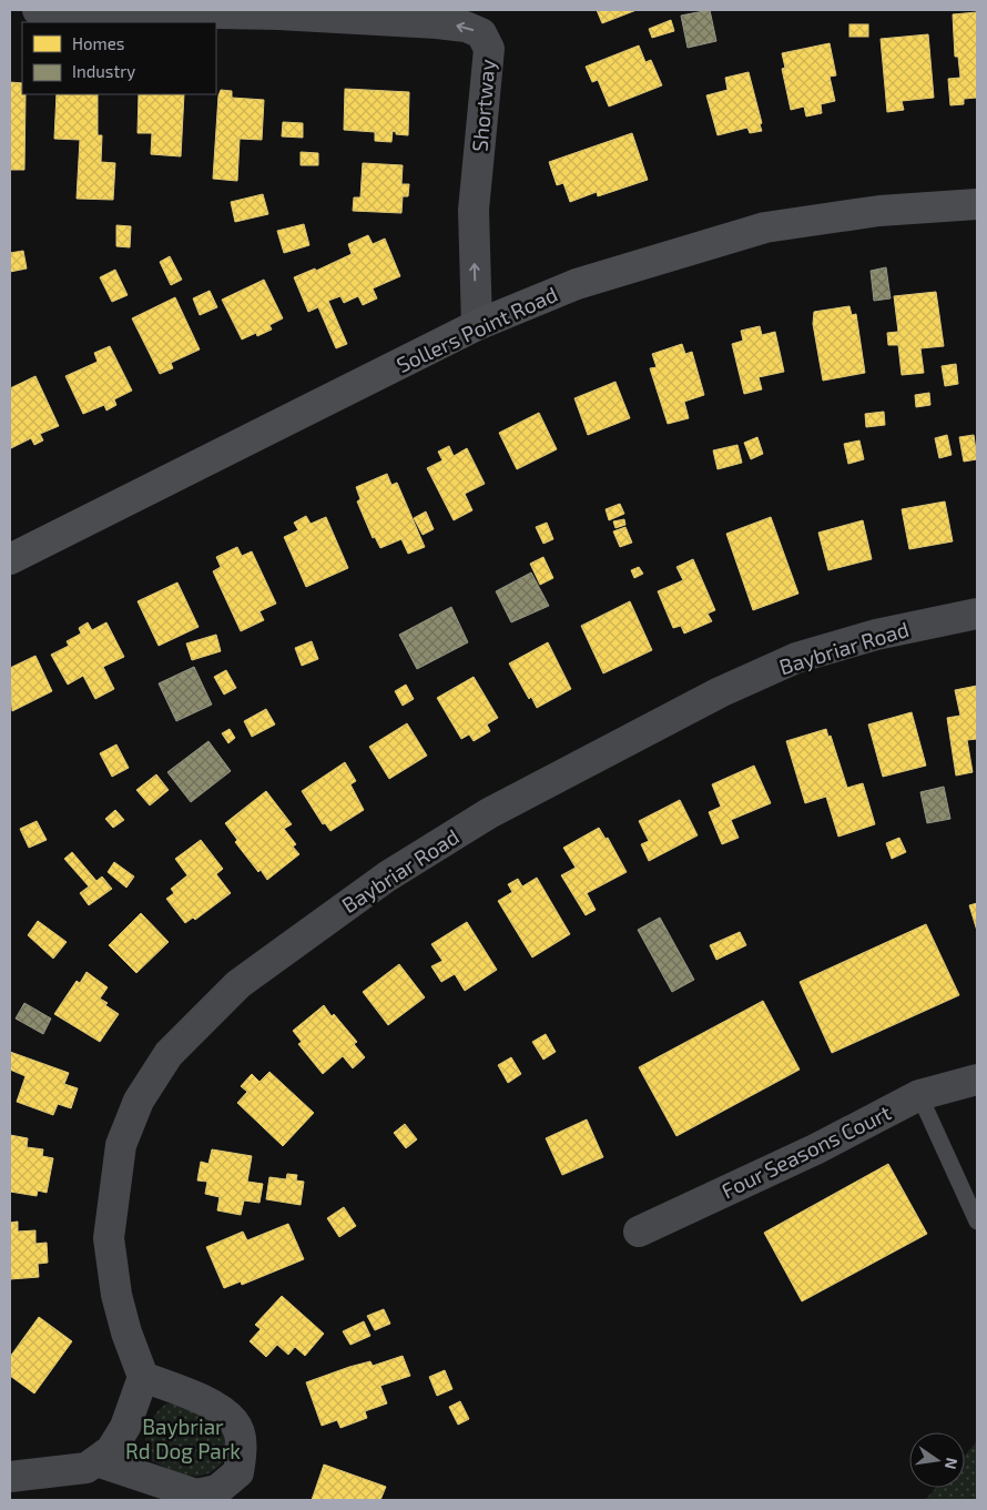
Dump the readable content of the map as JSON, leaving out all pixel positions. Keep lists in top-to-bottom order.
{
  "streets": {
    "main road": ["Sollers Point Road"],
    "street": ["Shortway", "Baybriar Road", "Four Seasons Court"]
  },
  "crossings": [
    ["Shortway", "Sollers Point Road"]
  ],
  "parks": ["Baybriar Rd Dog Park"],
  "legend": ["Homes", "Industry"],
  "north": "right"
}
